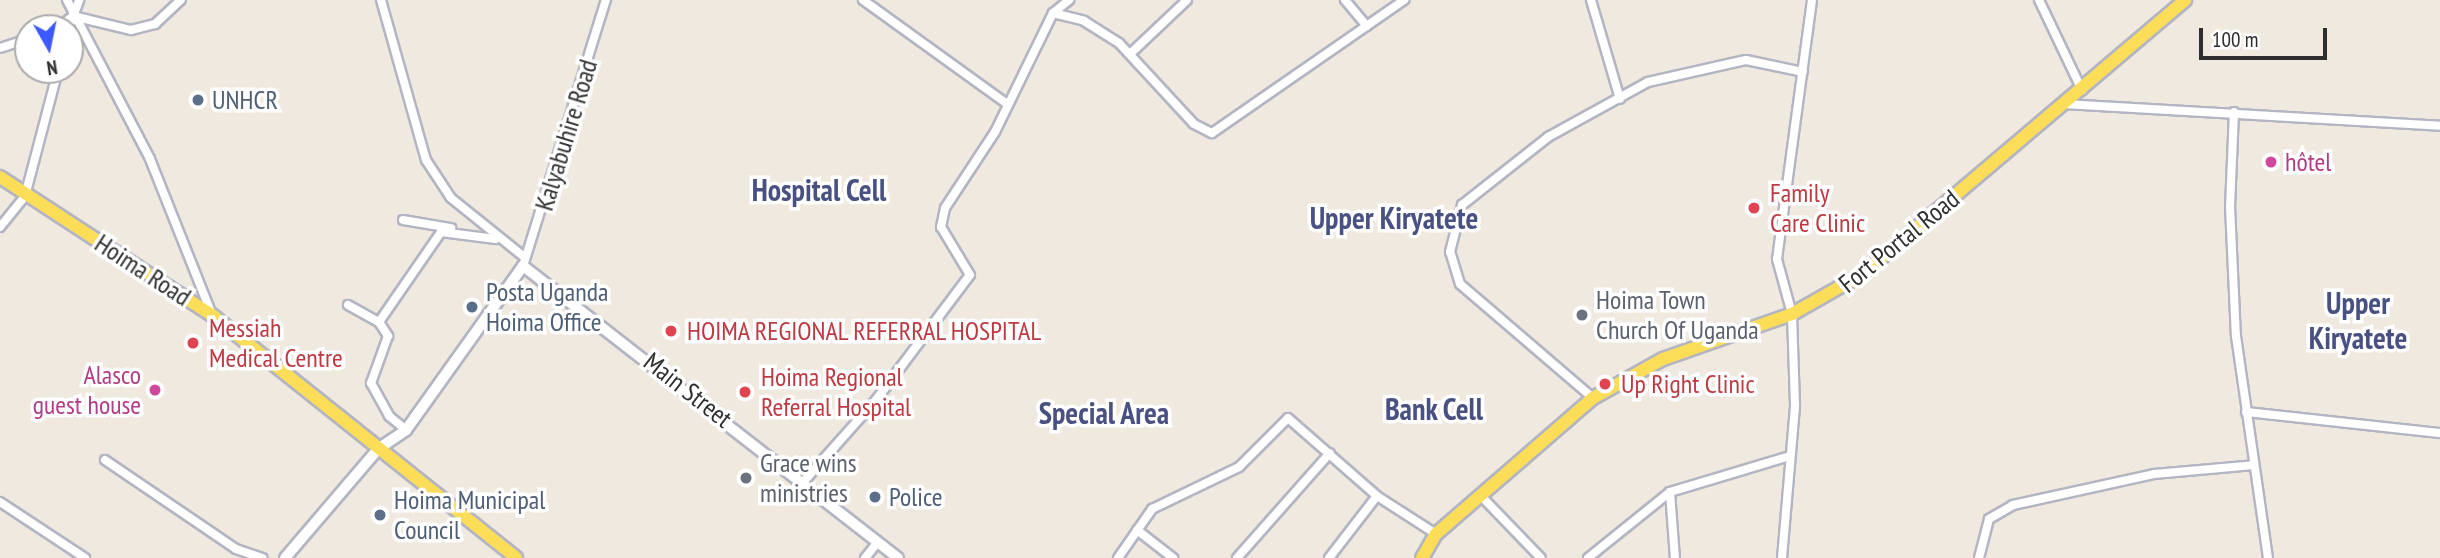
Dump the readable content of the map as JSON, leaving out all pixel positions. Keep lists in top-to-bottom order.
{
  "streets": {
    "main road": ["Fort Portal Road", "Hoima Road"],
    "street": ["Kalyabuhire Road", "Main Street"]
  },
  "crossings": [
    ["Kalyabuhire Road", "Main Street"]
  ],
  "districts": [
    "Hospital Cell",
    "Upper Kiryatete",
    "Upper Kiryatete",
    "Bank Cell",
    "Special Area"
  ],
  "places": [
    "UNHCR",
    "hôtel",
    "Family Care Clinic",
    "Posta Uganda Hoima Office",
    "Hoima Town Church Of Uganda",
    "HOIMA REGIONAL REFERRAL HOSPITAL",
    "Messiah Medical Centre",
    "Up Right Clinic",
    "Alasco guest house",
    "Hoima Regional Referral Hospital",
    "Grace wins ministries",
    "Police",
    "Hoima Municipal Council"
  ],
  "scale_bar": "100 m",
  "north": "bottom"
}
